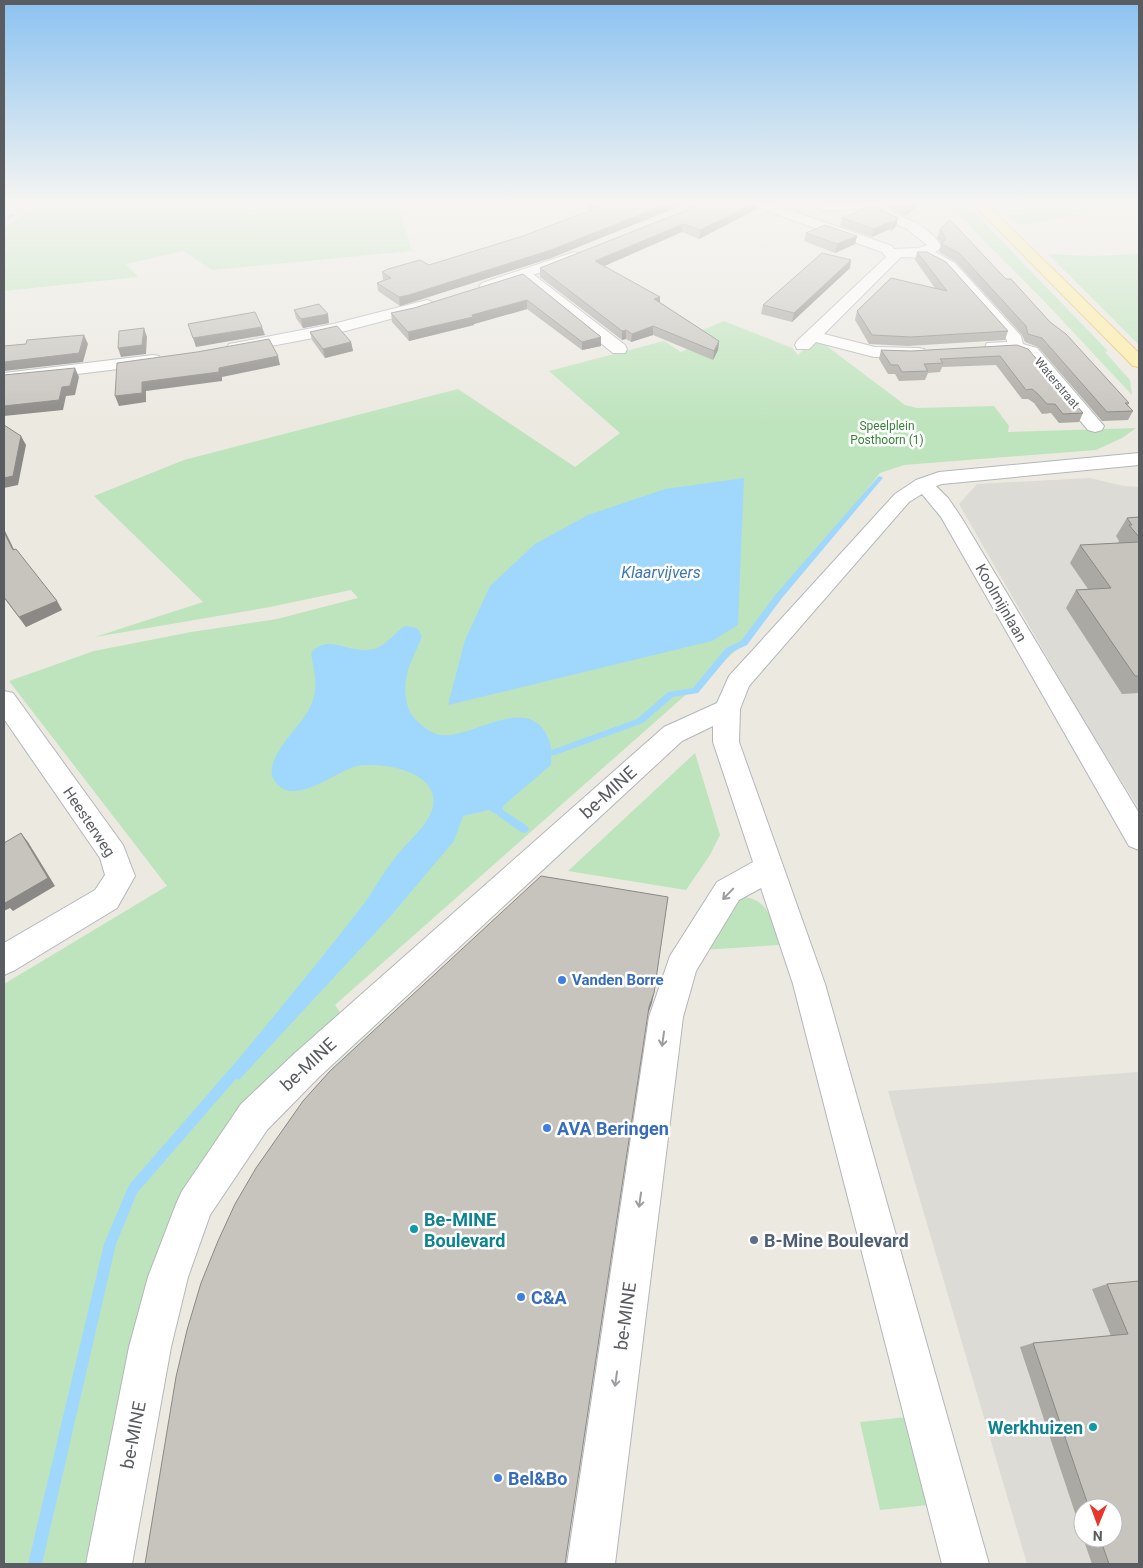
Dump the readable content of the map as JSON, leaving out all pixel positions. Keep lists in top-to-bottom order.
{
  "streets": {
    "street": [
      "Waterstraat",
      "Koolmijnlaan",
      "be-MINE",
      "Heesterweg"
    ]
  },
  "one_way": ["be-MINE"],
  "water": ["Klaarvijvers"],
  "parks": ["Speelplein Posthoorn (1)"],
  "places": [
    "Vanden Borre",
    "AVA Beringen",
    "Be-MINE Boulevard",
    "B-Mine Boulevard",
    "C&A",
    "Werkhuizen",
    "Bel&Bo"
  ],
  "north": "bottom"
}
